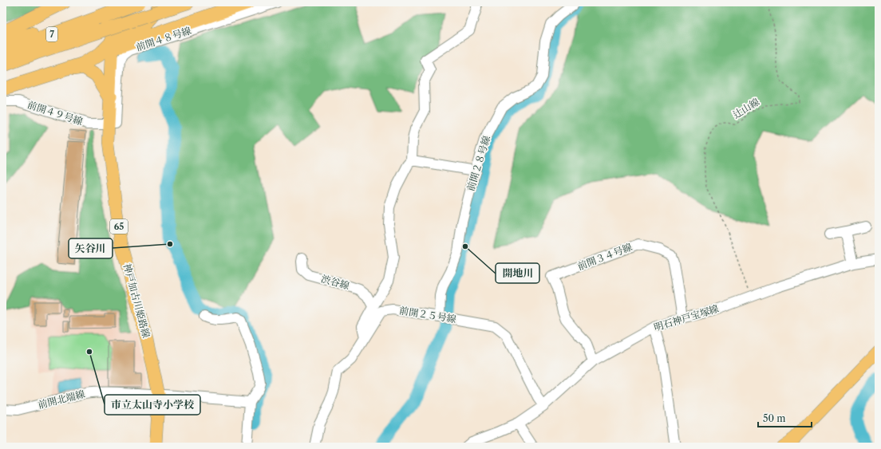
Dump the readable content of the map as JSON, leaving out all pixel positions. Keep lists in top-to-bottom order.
{
  "streets": {
    "highway": ["7"],
    "main road": ["65", "神戸加古川姫路線"],
    "street": [
      "前開４８号線",
      "前開４９号線",
      "前開２８号線",
      "前開３４号線",
      "渋谷線",
      "前開２５号線",
      "明石神戸宝塚線",
      "前開北端線"
    ],
    "path": ["辻山線"]
  },
  "crossings": [
    ["7", "神戸加古川姫路線"],
    ["前開４８号線", "前開４９号線"],
    ["前開４８号線", "神戸加古川姫路線"],
    ["辻山線", "明石神戸宝塚線"],
    ["前開４９号線", "神戸加古川姫路線"],
    ["前開２８号線", "前開２５号線"],
    ["前開３４号線", "明石神戸宝塚線"],
    ["神戸加古川姫路線", "前開北端線"],
    ["前開２５号線", "明石神戸宝塚線"]
  ],
  "places": ["矢谷川", "開地川", "市立太山寺小学校"],
  "scale_bar": "50 m"
}
